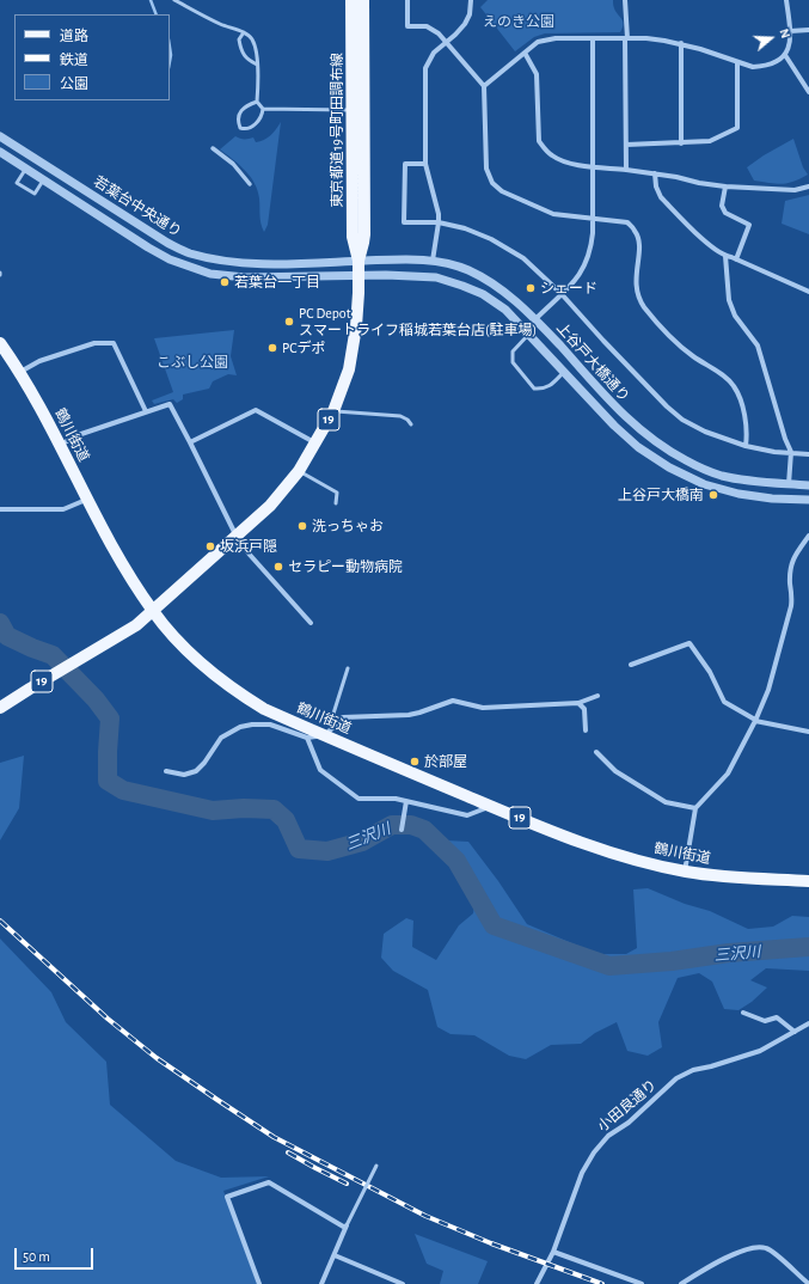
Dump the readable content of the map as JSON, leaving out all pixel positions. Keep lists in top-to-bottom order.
{
  "streets": {
    "main road": ["東京都道19号町田調布線", "19", "鶴川街道"],
    "street": ["若葉台中央通り", "上谷戸大橋通り", "小田良通り"]
  },
  "crossings": [
    ["東京都道19号町田調布線", "若葉台中央通り"],
    ["東京都道19号町田調布線", "上谷戸大橋通り"],
    ["東京都道19号町田調布線", "鶴川街道"],
    ["若葉台中央通り", "上谷戸大橋通り"]
  ],
  "water": ["三沢川"],
  "parks": ["えのき公園", "こぶし公園"],
  "places": [
    "若葉台一丁目",
    "シェード",
    "PC Depot スマートライフ稲城若葉台店(駐車場)",
    "PCデポ",
    "上谷戸大橋南",
    "洗っちゃお",
    "坂浜戸隠",
    "セラピー動物病院",
    "於部屋"
  ],
  "legend": ["道路", "鉄道", "公園"],
  "scale_bar": "50 m",
  "north": "right"
}
